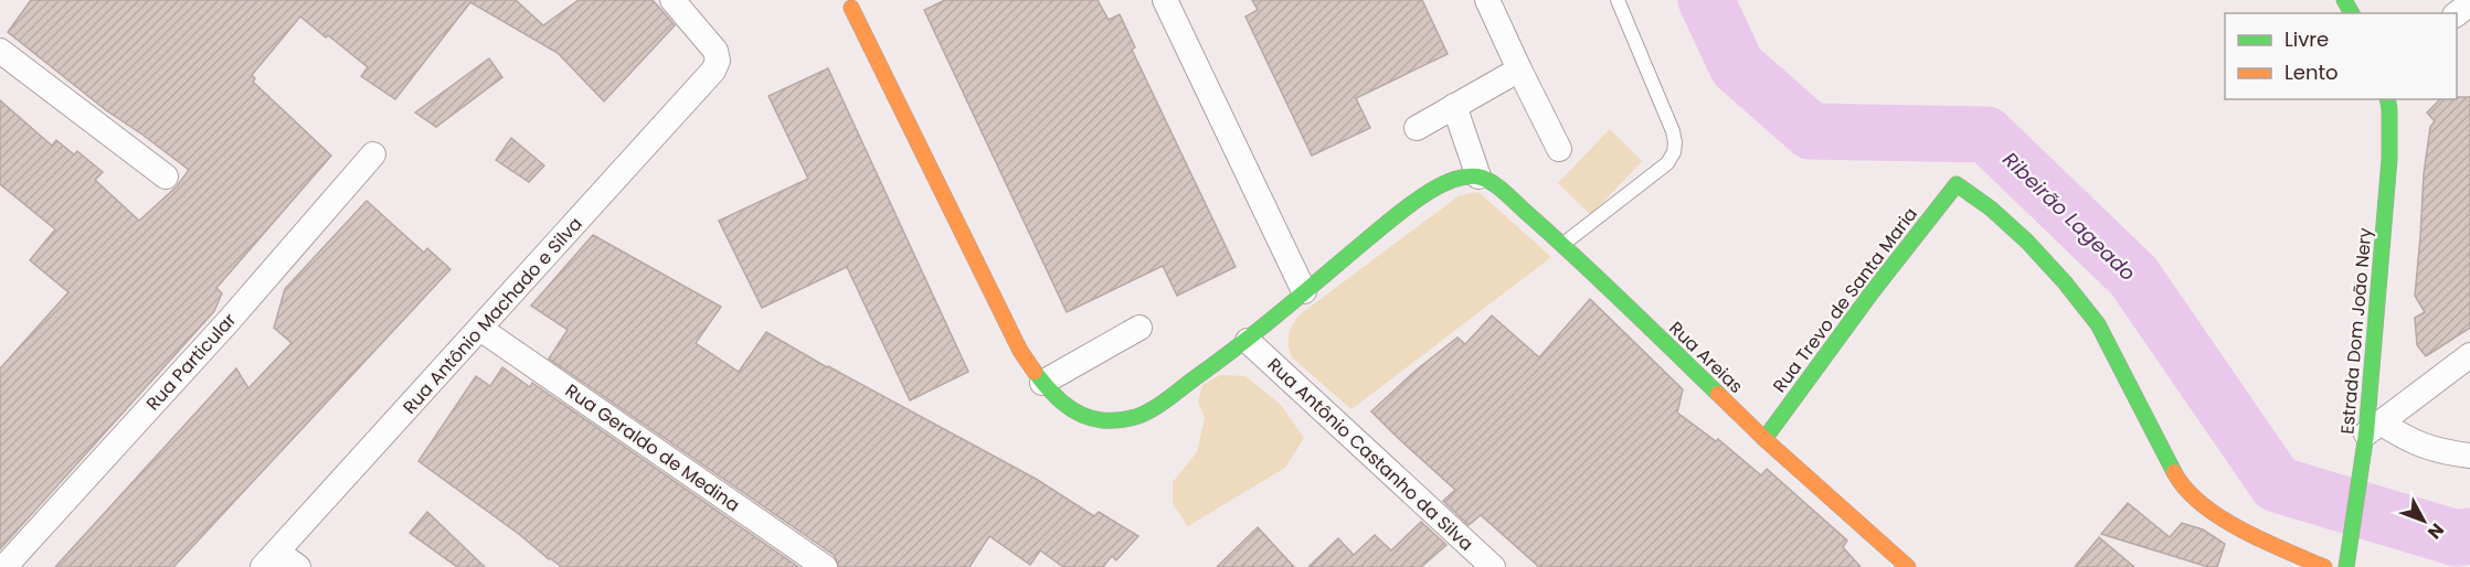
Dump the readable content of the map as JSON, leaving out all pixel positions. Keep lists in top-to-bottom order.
{
  "streets": {
    "street": [
      "Rua Trevo de Santa Maria",
      "Rua Antônio Machado e Silva",
      "Estrada Dom João Nery",
      "Rua Areias",
      "Rua Particular",
      "Rua Geraldo de Medina",
      "Rua Antônio Castanho da Silva"
    ]
  },
  "crossings": [
    ["Rua Trevo de Santa Maria", "Rua Areias"],
    ["Rua Antônio Machado e Silva", "Rua Geraldo de Medina"]
  ],
  "water": ["Ribeirão Lageado"],
  "legend": ["Livre", "Lento"],
  "north": "bottom right"
}
